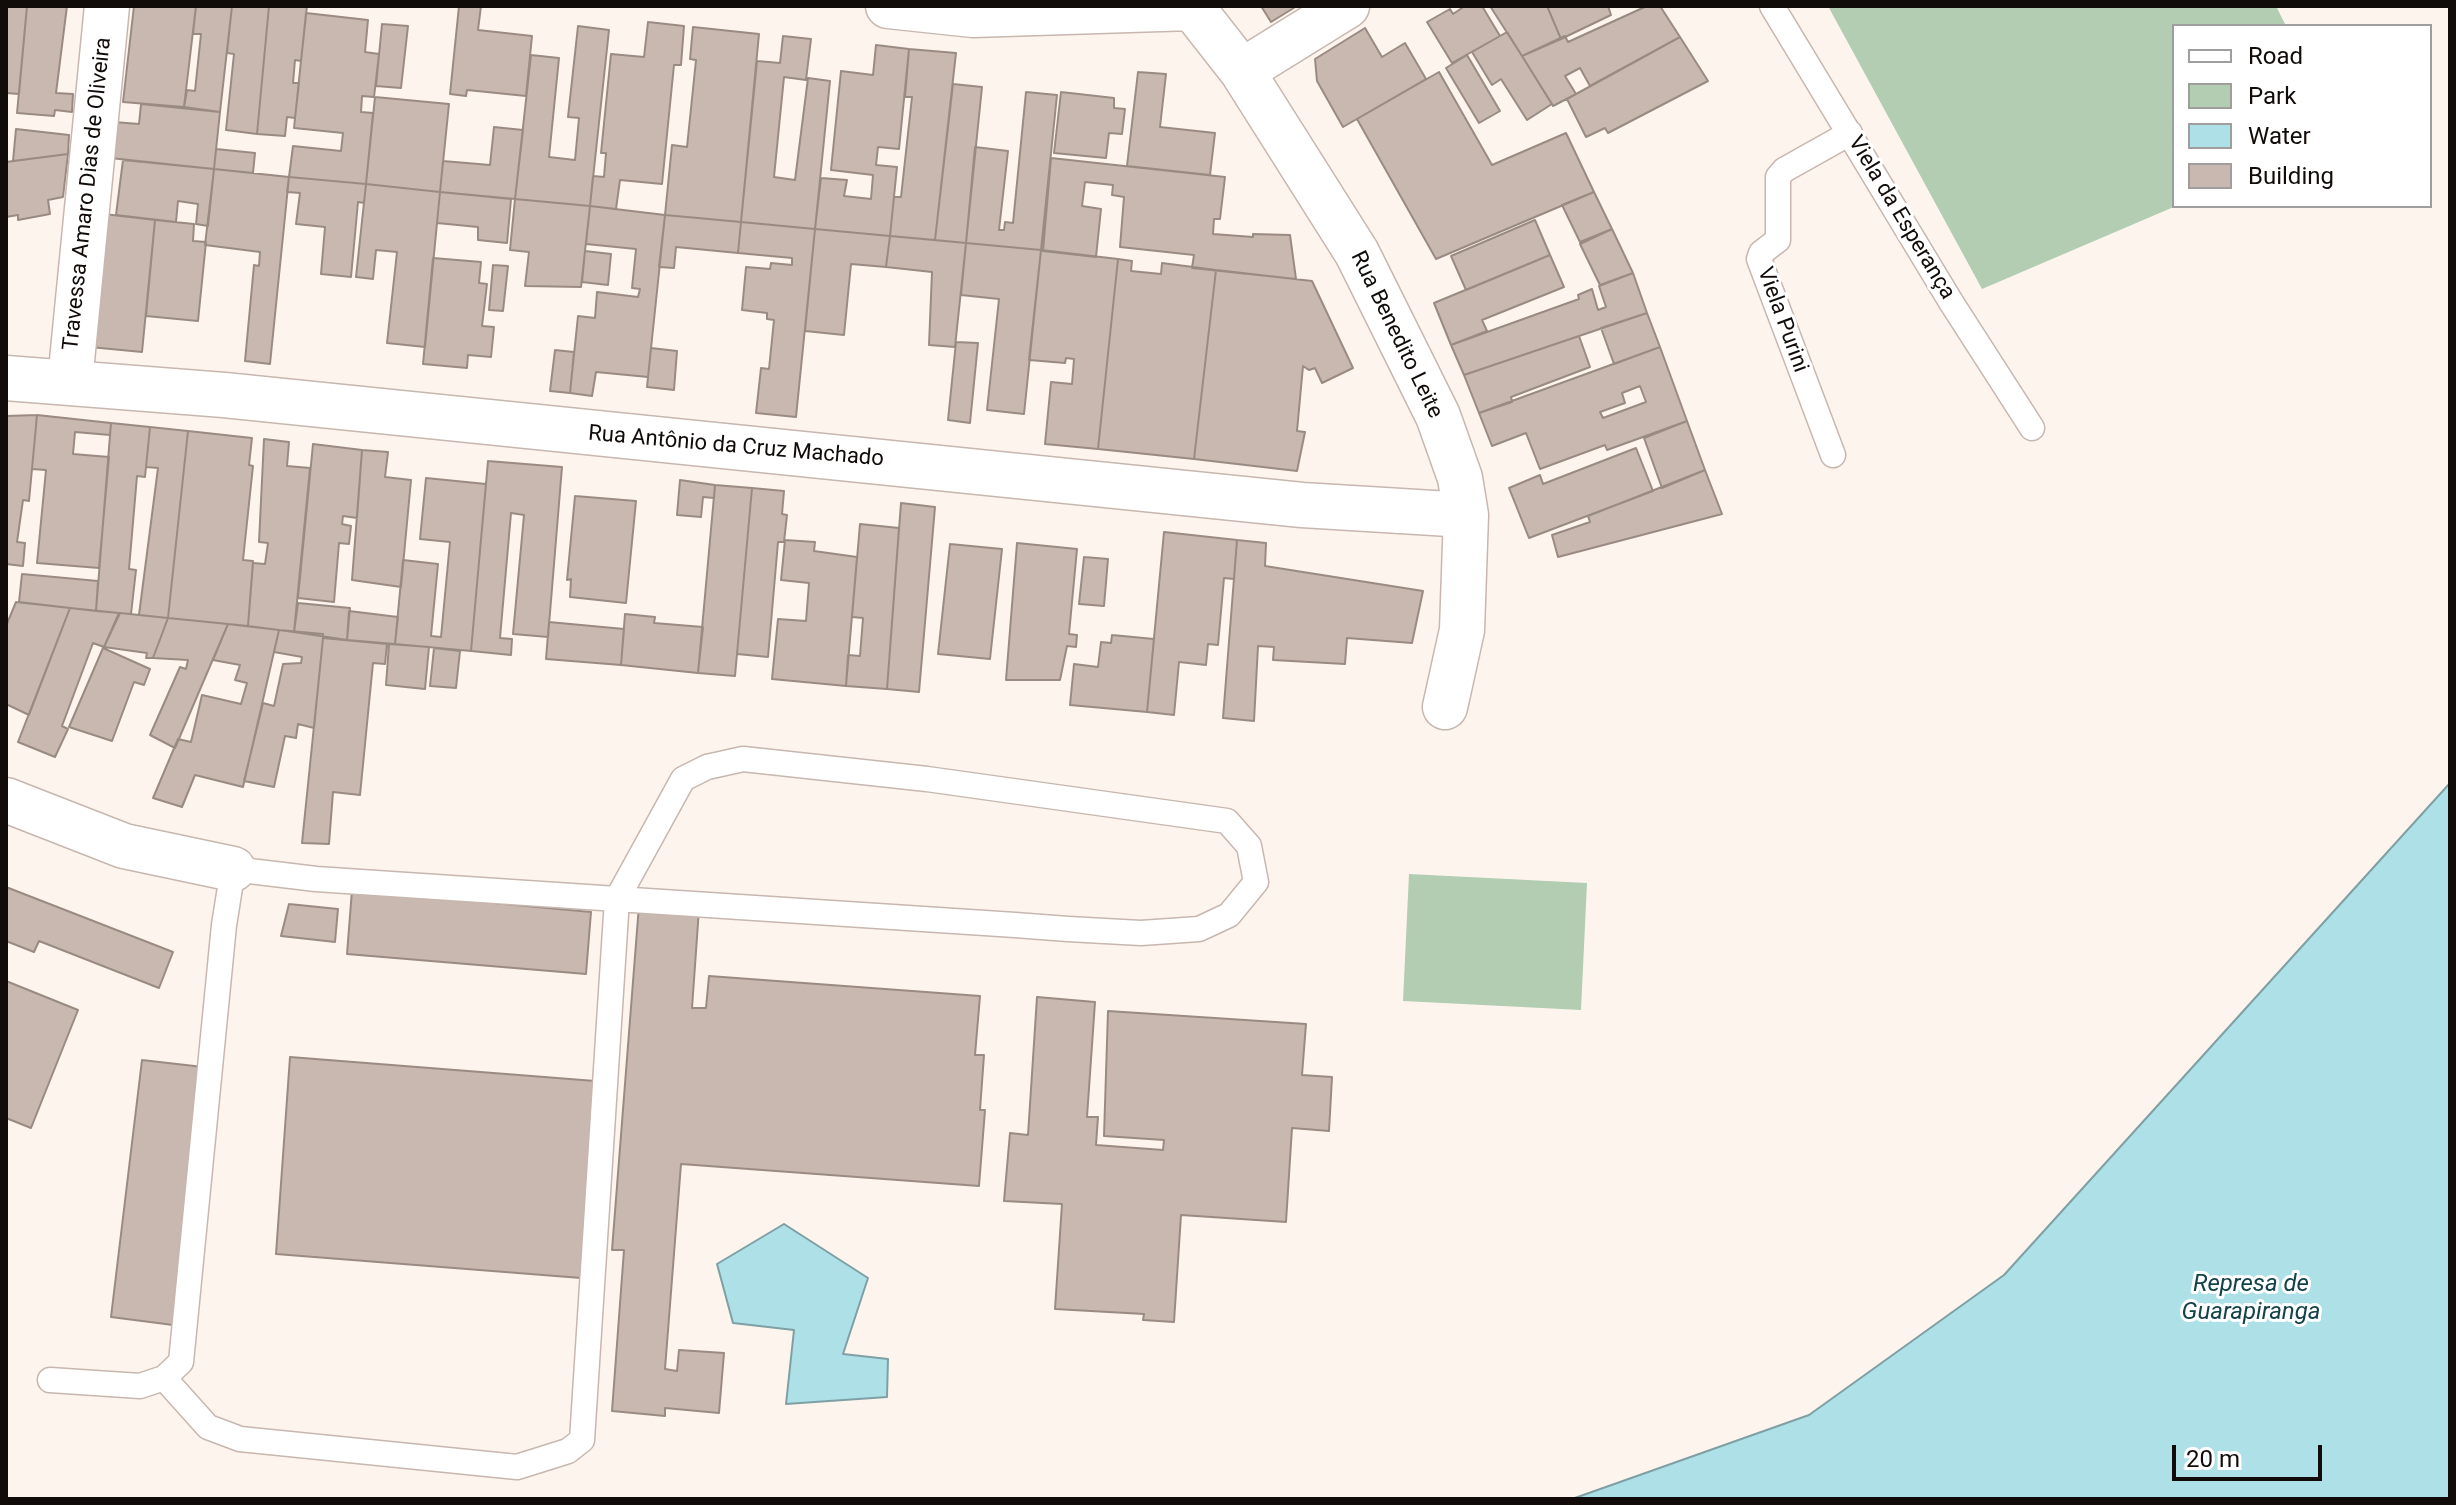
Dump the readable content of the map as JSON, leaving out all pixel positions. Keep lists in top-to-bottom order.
{
  "streets": {
    "street": ["Travessa Amaro Dias de Oliveira", "Rua Benedito Leite", "Rua Antônio da Cruz Machado"],
    "lane": ["Viela da Esperança", "Viela Purini"]
  },
  "crossings": [
    ["Travessa Amaro Dias de Oliveira", "Rua Antônio da Cruz Machado"],
    ["Viela da Esperança", "Viela Purini"],
    ["Rua Benedito Leite", "Rua Antônio da Cruz Machado"]
  ],
  "water": ["Represa de Guarapiranga"],
  "legend": [
    "Road",
    "Park",
    "Water",
    "Building"
  ],
  "scale_bar": "20 m"
}
